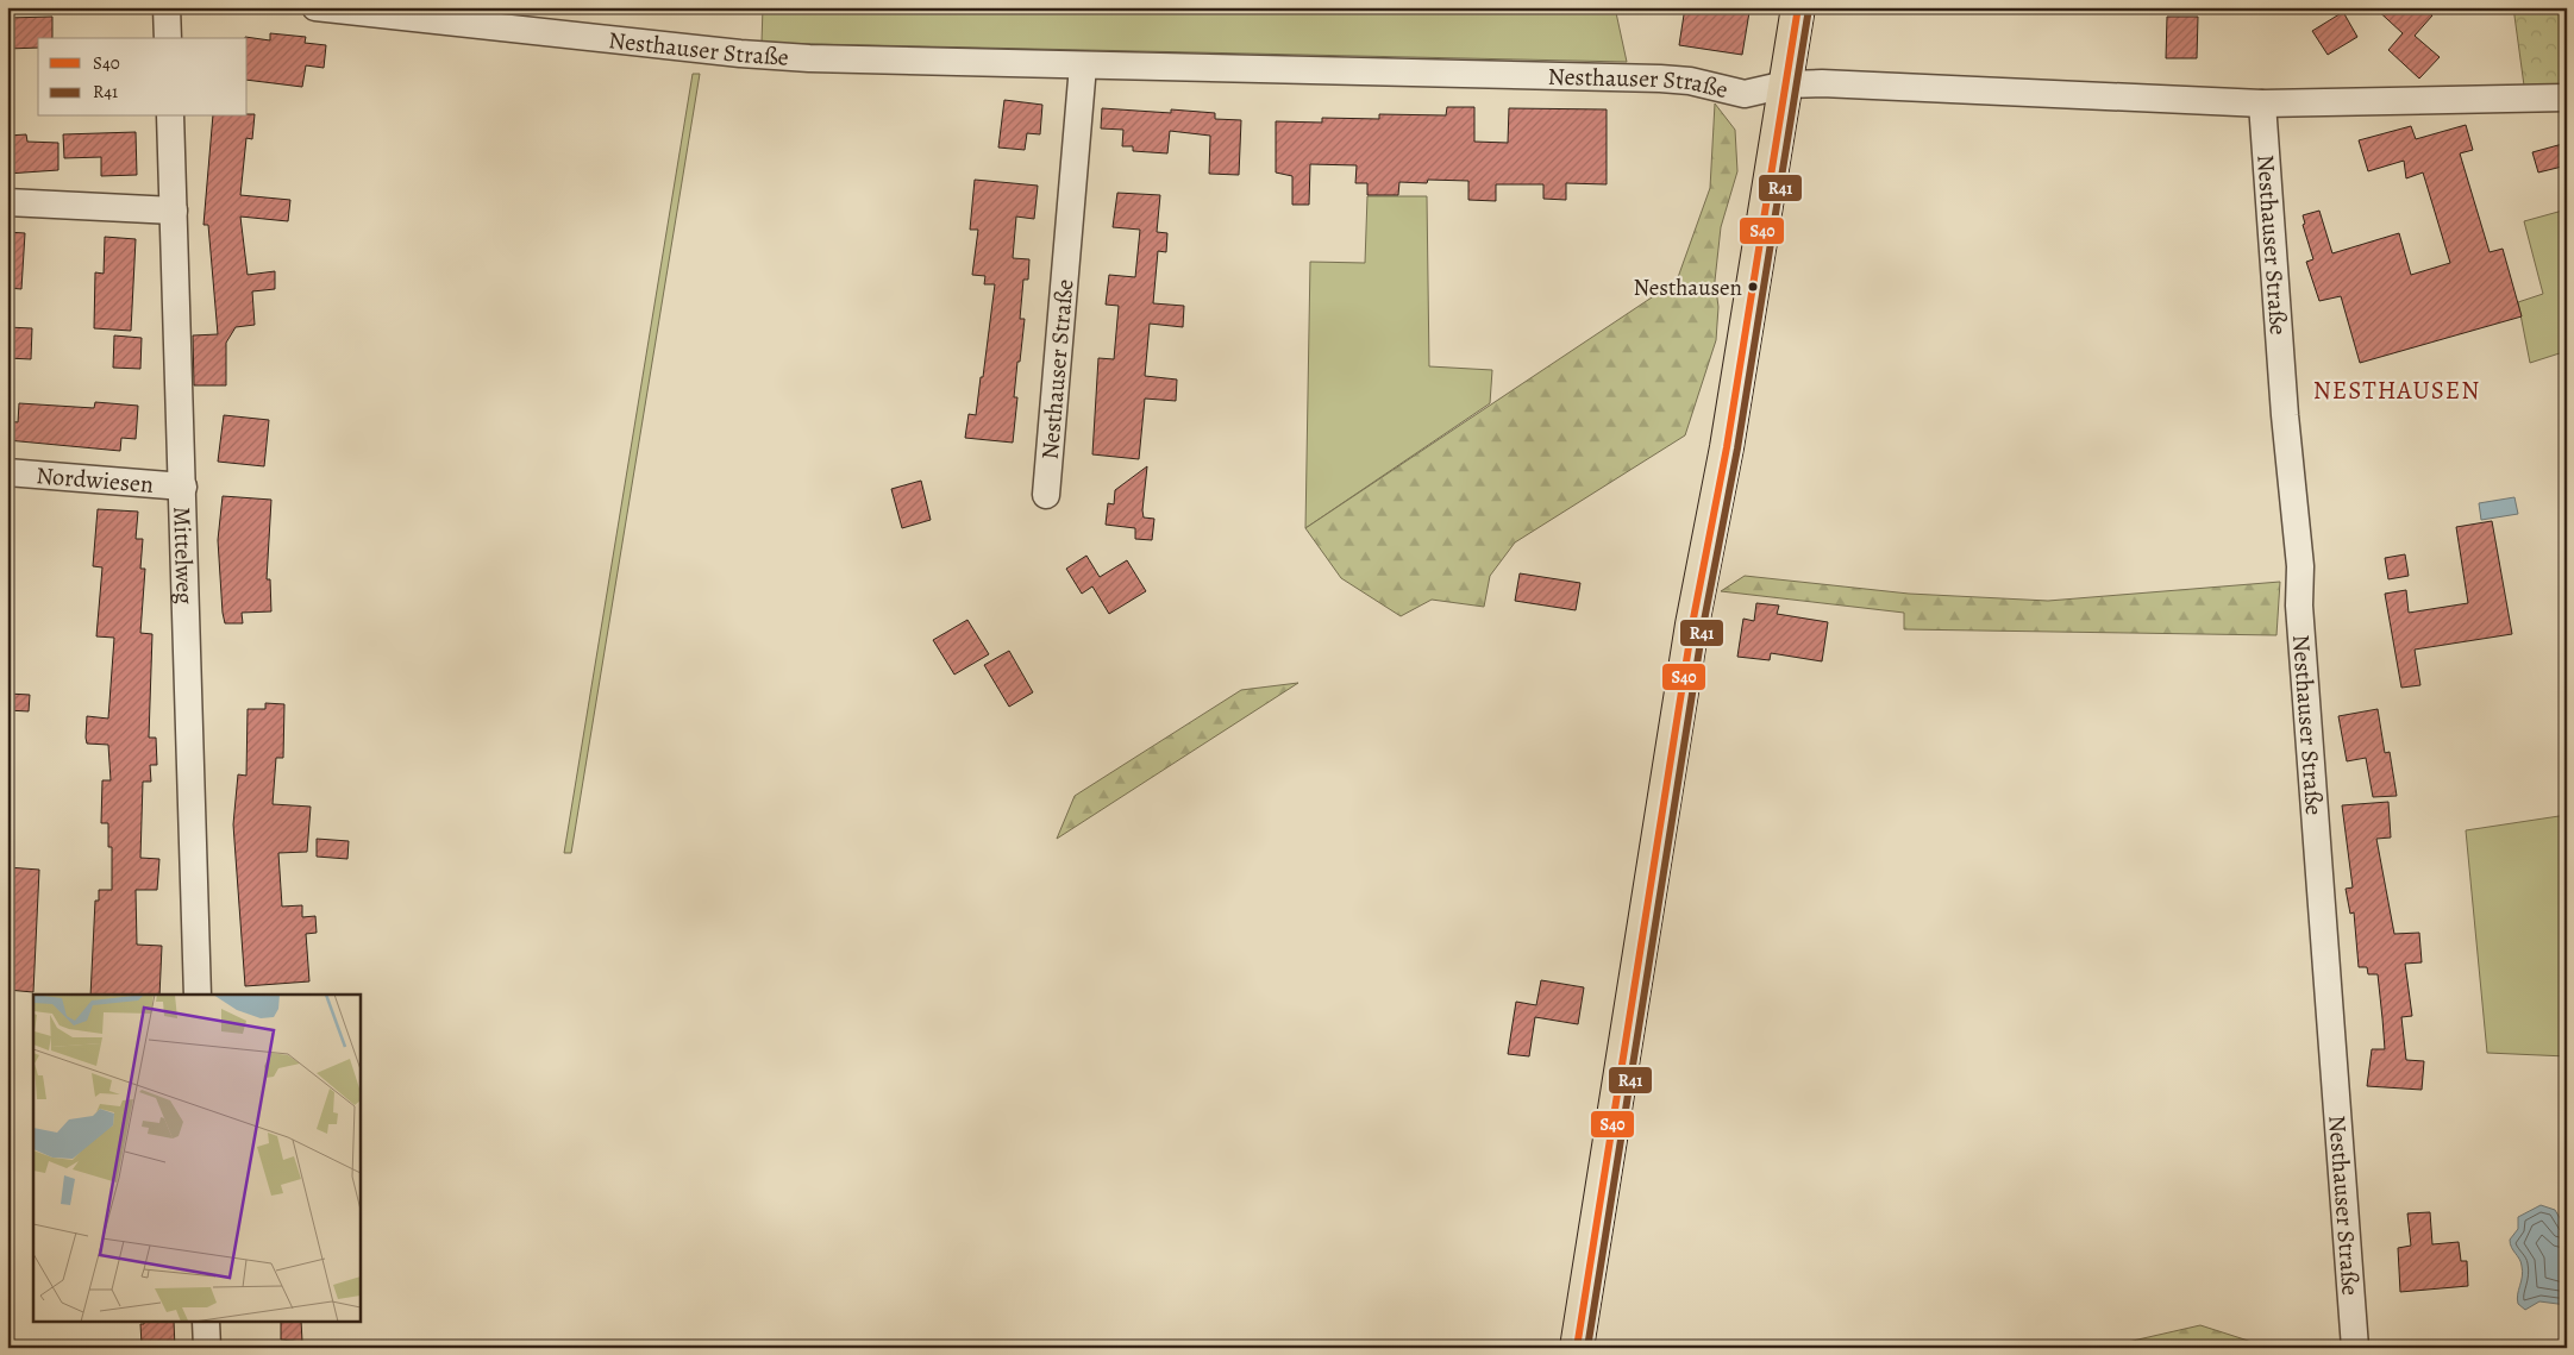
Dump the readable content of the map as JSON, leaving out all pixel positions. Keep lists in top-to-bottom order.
{
  "streets": {
    "street": ["Nesthauser Straße", "Nordwiesen", "Mittelweg"]
  },
  "crossings": [
    ["Nordwiesen", "Mittelweg"]
  ],
  "districts": ["NESTHAUSEN"],
  "places": ["Nesthausen"],
  "lines": ["transit line S40", "transit line R41"],
  "legend": ["S40", "R41"]
}
